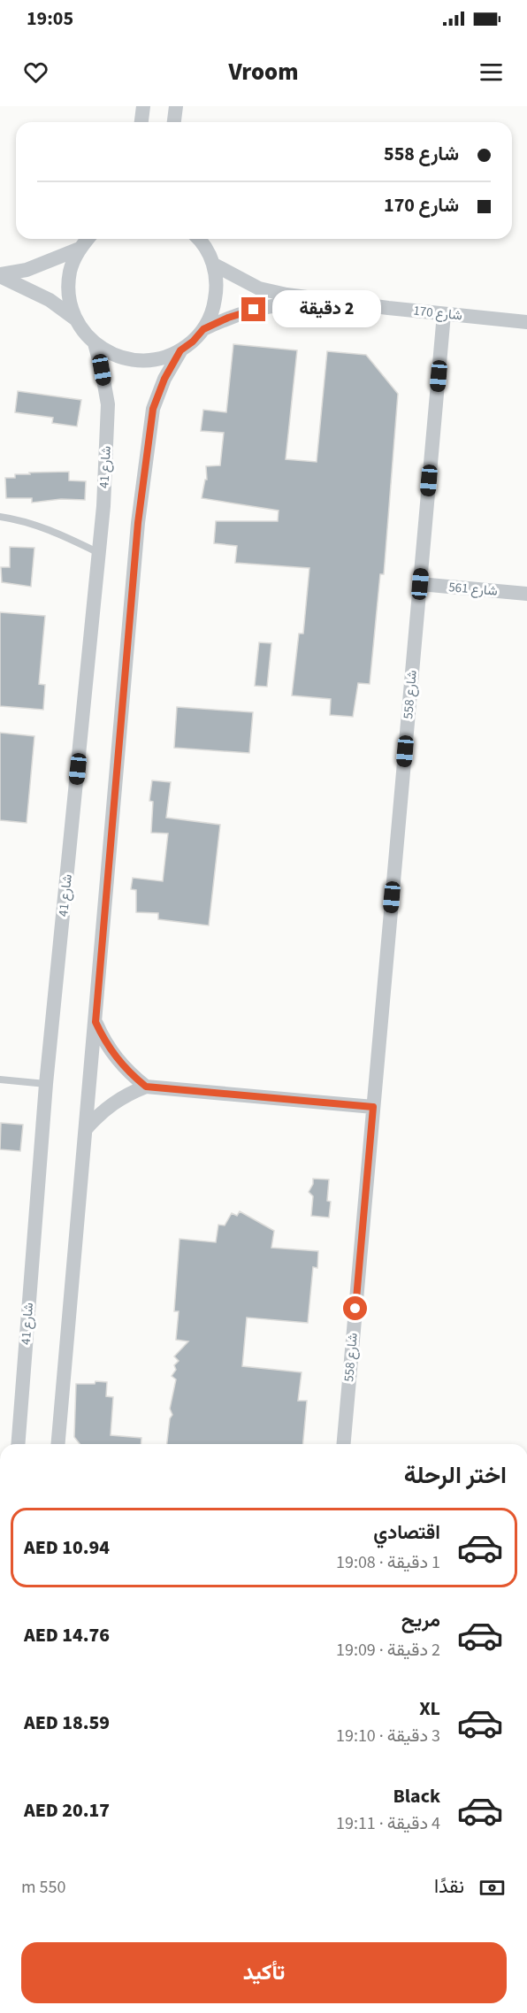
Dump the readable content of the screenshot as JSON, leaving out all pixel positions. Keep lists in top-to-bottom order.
{
  "streets": {
    "street": [
      "شارع 170",
      "شارع 41",
      "شارع 561",
      "شارع 558"
    ]
  },
  "crossings": [
    ["شارع 170", "شارع 558"],
    ["شارع 561", "شارع 558"]
  ],
  "page": {
    "status": "19:05",
    "header": "Vroom",
    "banner": ["شارع 558", "شارع 170"],
    "bubble": "2 دقيقة",
    "heading": "اختر الرحلة",
    "list": [
      {
        "name": "اقتصادي",
        "note": "1 دقيقة · 19:08",
        "value": "AED 10.94"
      },
      {
        "name": "مريح",
        "note": "2 دقيقة · 19:09",
        "value": "AED 14.76"
      },
      {
        "name": "XL",
        "note": "3 دقيقة · 19:10",
        "value": "AED 18.59"
      },
      {
        "name": "Black",
        "note": "4 دقيقة · 19:11",
        "value": "AED 20.17"
      }
    ],
    "pay": ["نقدًا", "550 m"],
    "buttons": "تأكيد"
  }
}
